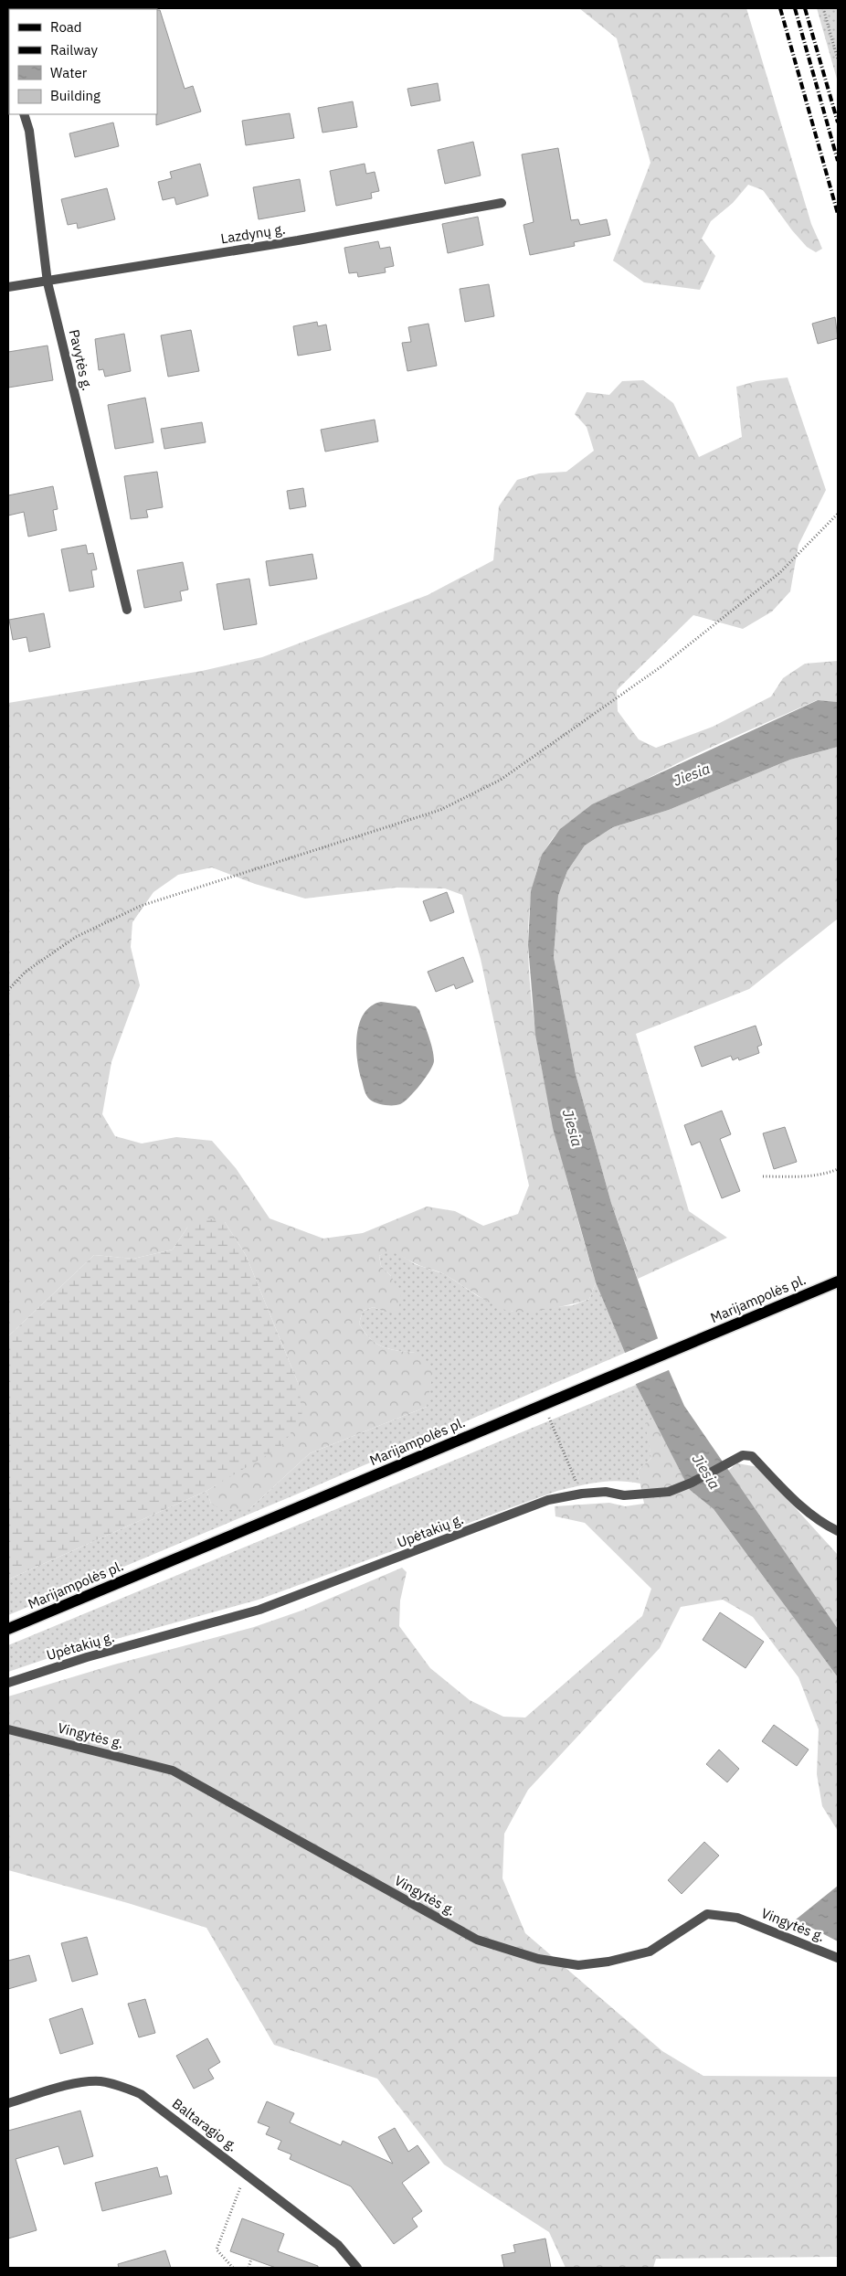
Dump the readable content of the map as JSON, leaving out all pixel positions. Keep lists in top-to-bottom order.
{
  "streets": {
    "main road": ["Marijampolės pl."],
    "street": [
      "Lazdynų g.",
      "Pavytės g.",
      "Upėtakių g.",
      "Vingytės g.",
      "Baltaragio g."
    ]
  },
  "crossings": [
    ["Lazdynų g.", "Pavytės g."]
  ],
  "water": ["Jiesia"],
  "legend": [
    "Road",
    "Railway",
    "Water",
    "Building"
  ]
}
